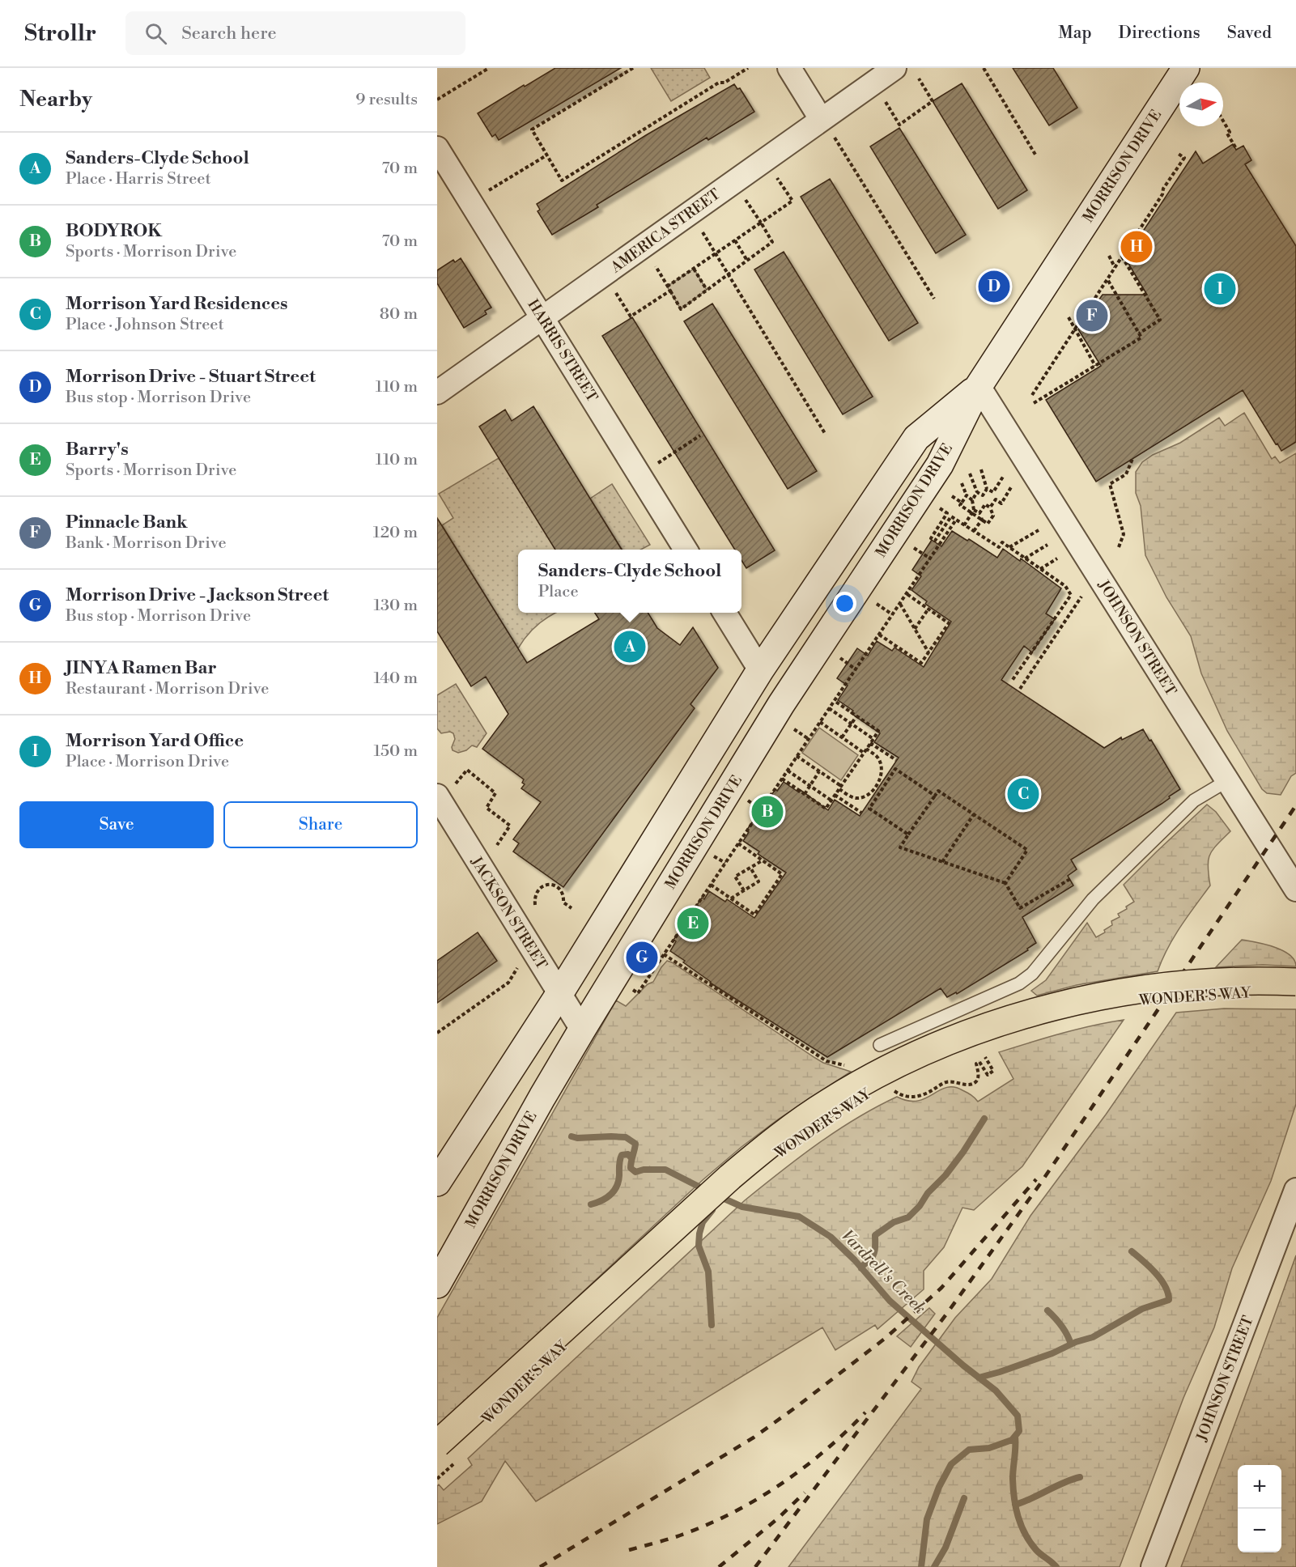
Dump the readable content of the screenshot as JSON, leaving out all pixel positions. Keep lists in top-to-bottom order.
{
  "streets": {
    "main road": ["MORRISON DRIVE"],
    "street": [
      "AMERICA STREET",
      "HARRIS STREET",
      "JOHNSON STREET",
      "JACKSON STREET"
    ],
    "path": ["WONDER'S WAY"]
  },
  "crossings": [
    ["MORRISON DRIVE", "JOHNSON STREET"],
    ["MORRISON DRIVE", "JACKSON STREET"],
    ["AMERICA STREET", "HARRIS STREET"]
  ],
  "water": ["Vardrell's Creek"],
  "north": "right",
  "page": {
    "header": "Strollr",
    "search": "Search here",
    "nav": ["Map", "Directions", "Saved"],
    "heading": ["Nearby", "9 results"],
    "list": [
      {
        "mark": "A",
        "name": "Sanders-Clyde School",
        "note": "Place · Harris Street",
        "value": "70 m"
      },
      {
        "mark": "B",
        "name": "BODYROK",
        "note": "Sports · Morrison Drive",
        "value": "70 m"
      },
      {
        "mark": "C",
        "name": "Morrison Yard Residences",
        "note": "Place · Johnson Street",
        "value": "80 m"
      },
      {
        "mark": "D",
        "name": "Morrison Drive - Stuart Street",
        "note": "Bus stop · Morrison Drive",
        "value": "110 m"
      },
      {
        "mark": "E",
        "name": "Barry's",
        "note": "Sports · Morrison Drive",
        "value": "110 m"
      },
      {
        "mark": "F",
        "name": "Pinnacle Bank",
        "note": "Bank · Morrison Drive",
        "value": "120 m"
      },
      {
        "mark": "G",
        "name": "Morrison Drive - Jackson Street",
        "note": "Bus stop · Morrison Drive",
        "value": "130 m"
      },
      {
        "mark": "H",
        "name": "JINYA Ramen Bar",
        "note": "Restaurant · Morrison Drive",
        "value": "140 m"
      },
      {
        "mark": "I",
        "name": "Morrison Yard Office",
        "note": "Place · Morrison Drive",
        "value": "150 m"
      }
    ],
    "pins": [
      "H",
      "D",
      "I",
      "F",
      "A",
      "C",
      "B",
      "E",
      "G"
    ],
    "popup": ["Sanders-Clyde School", "Place"],
    "buttons": ["Save", "Share"],
    "map_buttons": ["+", "−"]
  }
}
